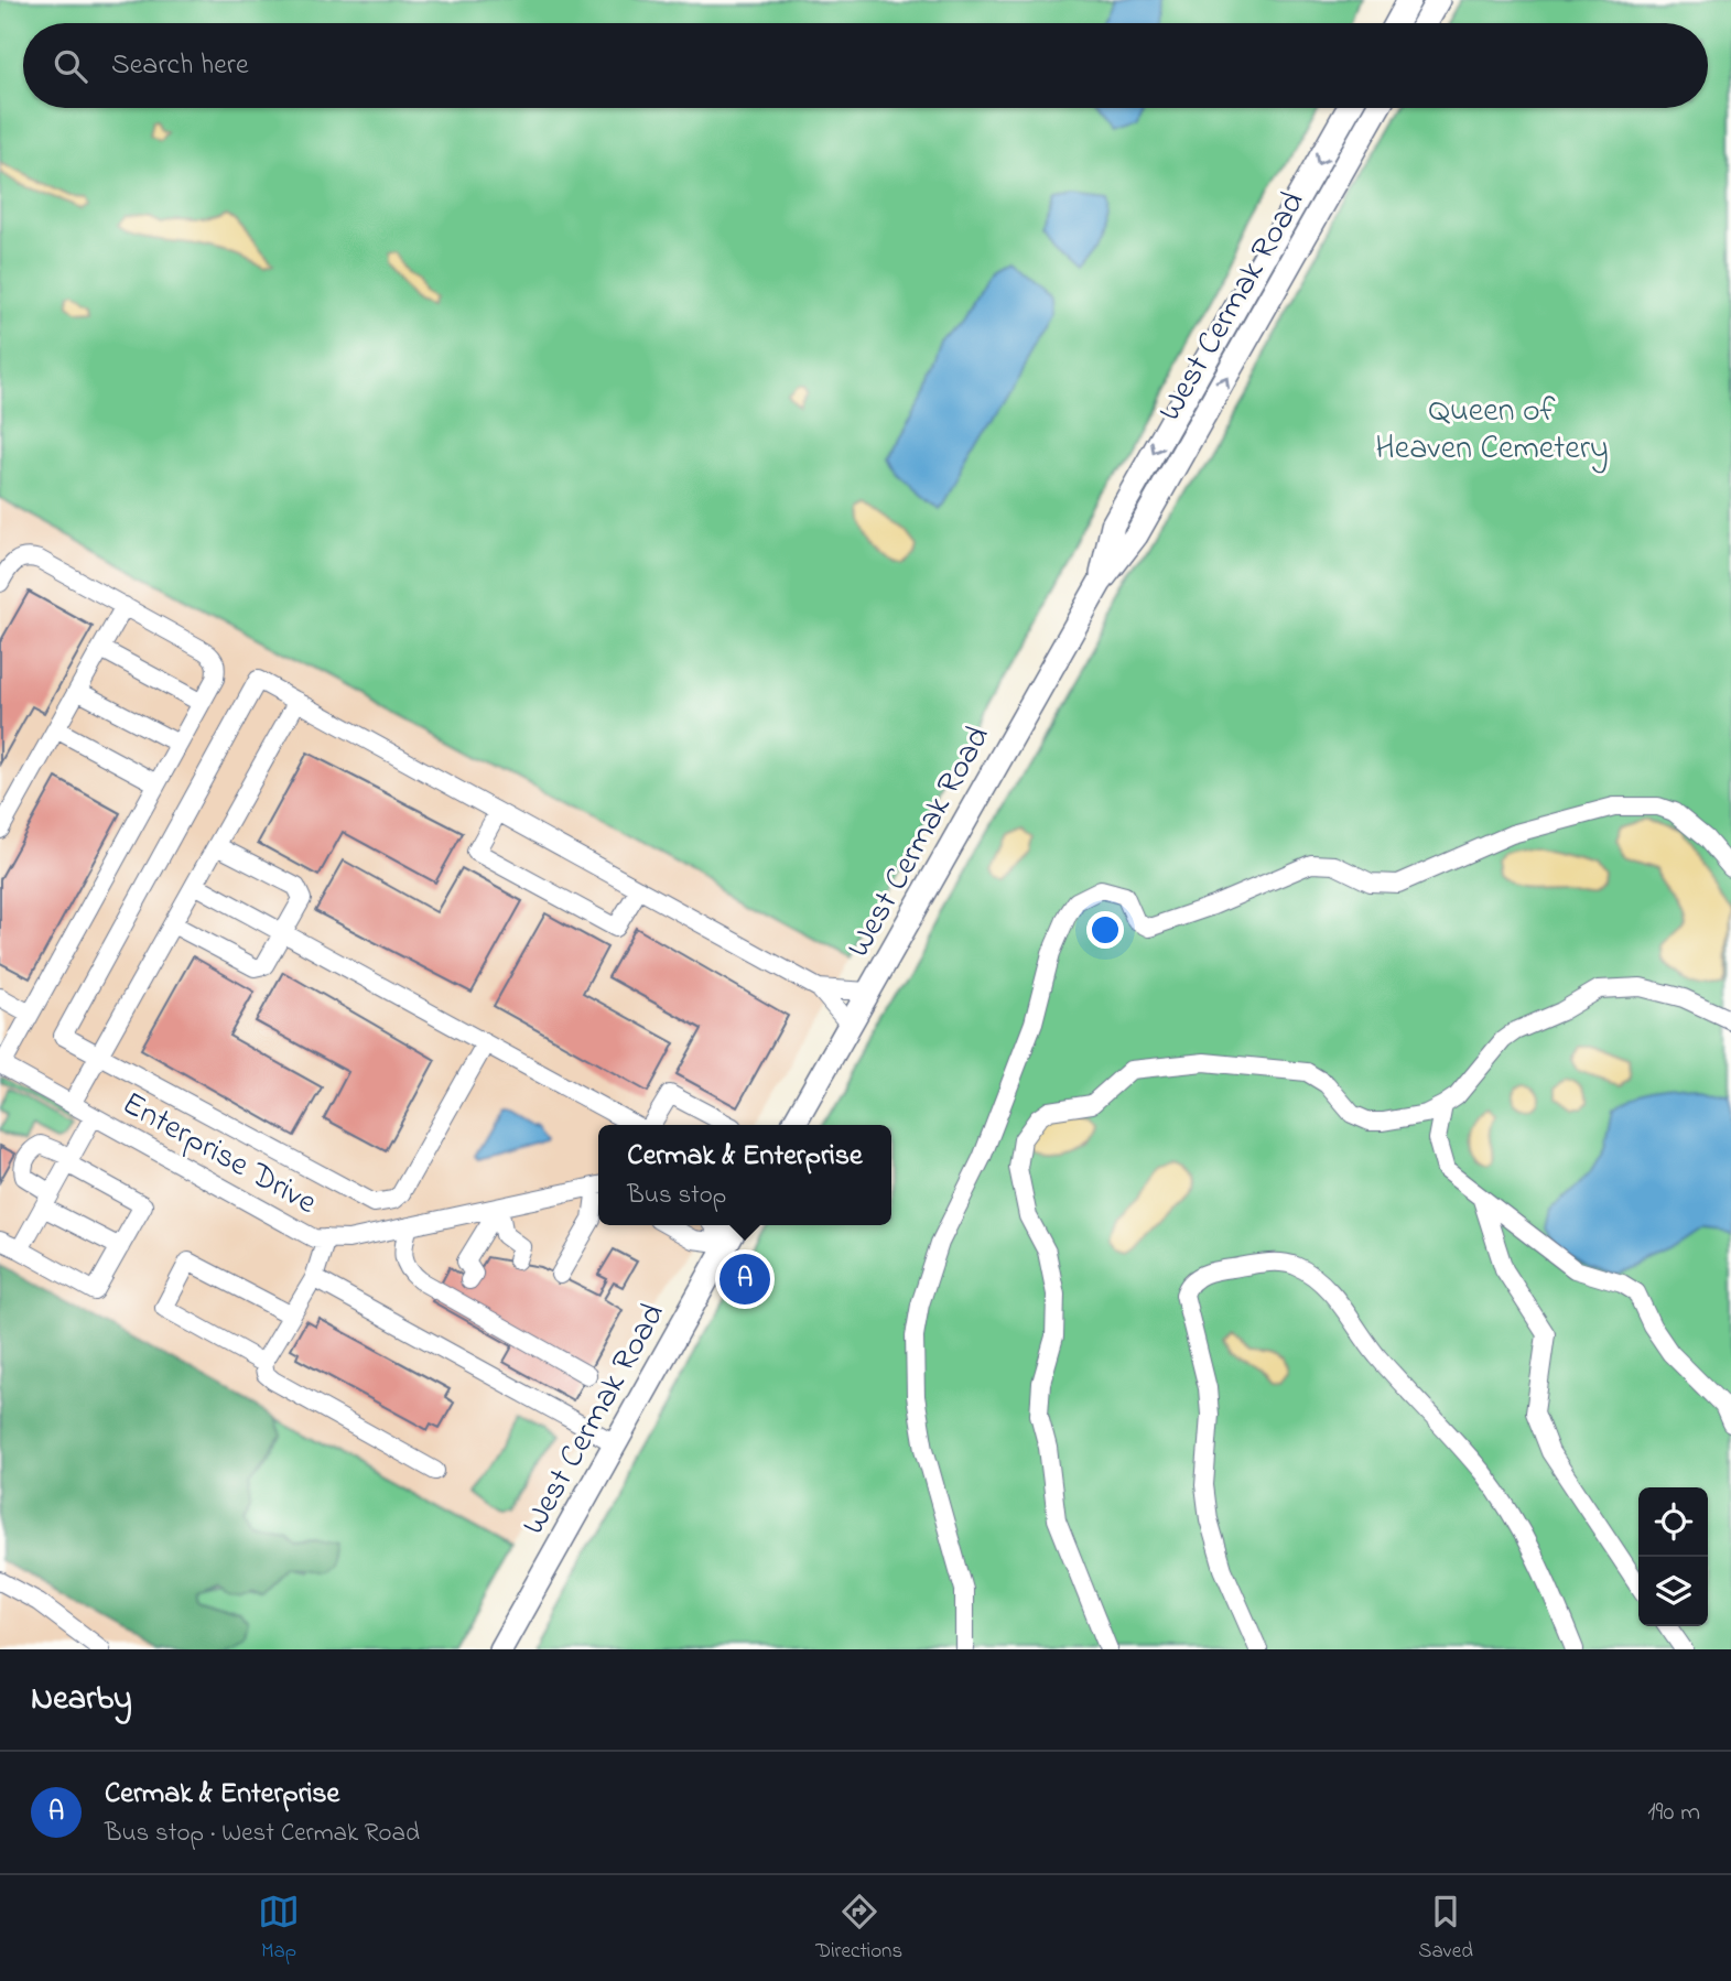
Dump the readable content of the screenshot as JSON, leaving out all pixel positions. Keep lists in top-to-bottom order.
{
  "streets": {
    "main road": ["West Cermak Road"],
    "street": ["Enterprise Drive"]
  },
  "parks": ["Queen of Heaven Cemetery"],
  "page": {
    "search": "Search here",
    "popup": ["Cermak & Enterprise", "Bus stop"],
    "pins": "A",
    "heading": "Nearby",
    "list": [
      {
        "mark": "A",
        "name": "Cermak & Enterprise",
        "note": "Bus stop · West Cermak Road",
        "value": "190 m"
      }
    ],
    "nav": ["Map", "Directions", "Saved"]
  }
}
